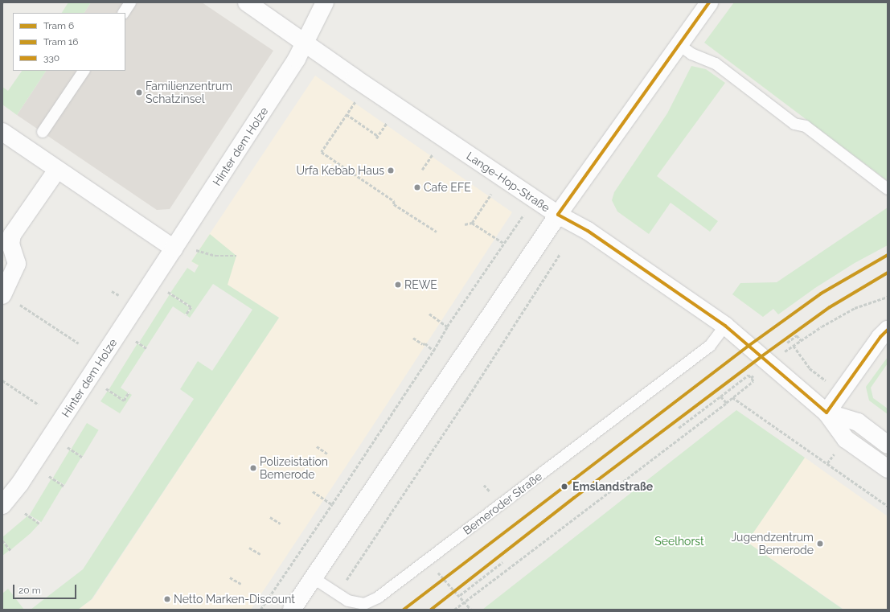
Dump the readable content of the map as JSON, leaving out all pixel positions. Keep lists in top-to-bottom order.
{
  "streets": {
    "street": ["Hinter dem Holze", "Lange-Hop-Straße"],
    "lane": ["Bemeroder Straße"]
  },
  "crossings": [
    ["Hinter dem Holze", "Lange-Hop-Straße"],
    ["Lange-Hop-Straße", "Bemeroder Straße"]
  ],
  "parks": ["Seelhorst"],
  "places": [
    "Familienzentrum Schatzinsel",
    "Urfa Kebab Haus",
    "Cafe EFE",
    "REWE",
    "Polizeistation Bemerode",
    "Emslandstraße",
    "Jugendzentrum Bemerode",
    "Netto Marken-Discount"
  ],
  "lines": ["transit line 330", "tram line 6", "tram line 16"],
  "legend": ["Tram 6", "Tram 16", "330"],
  "scale_bar": "20 m"
}
